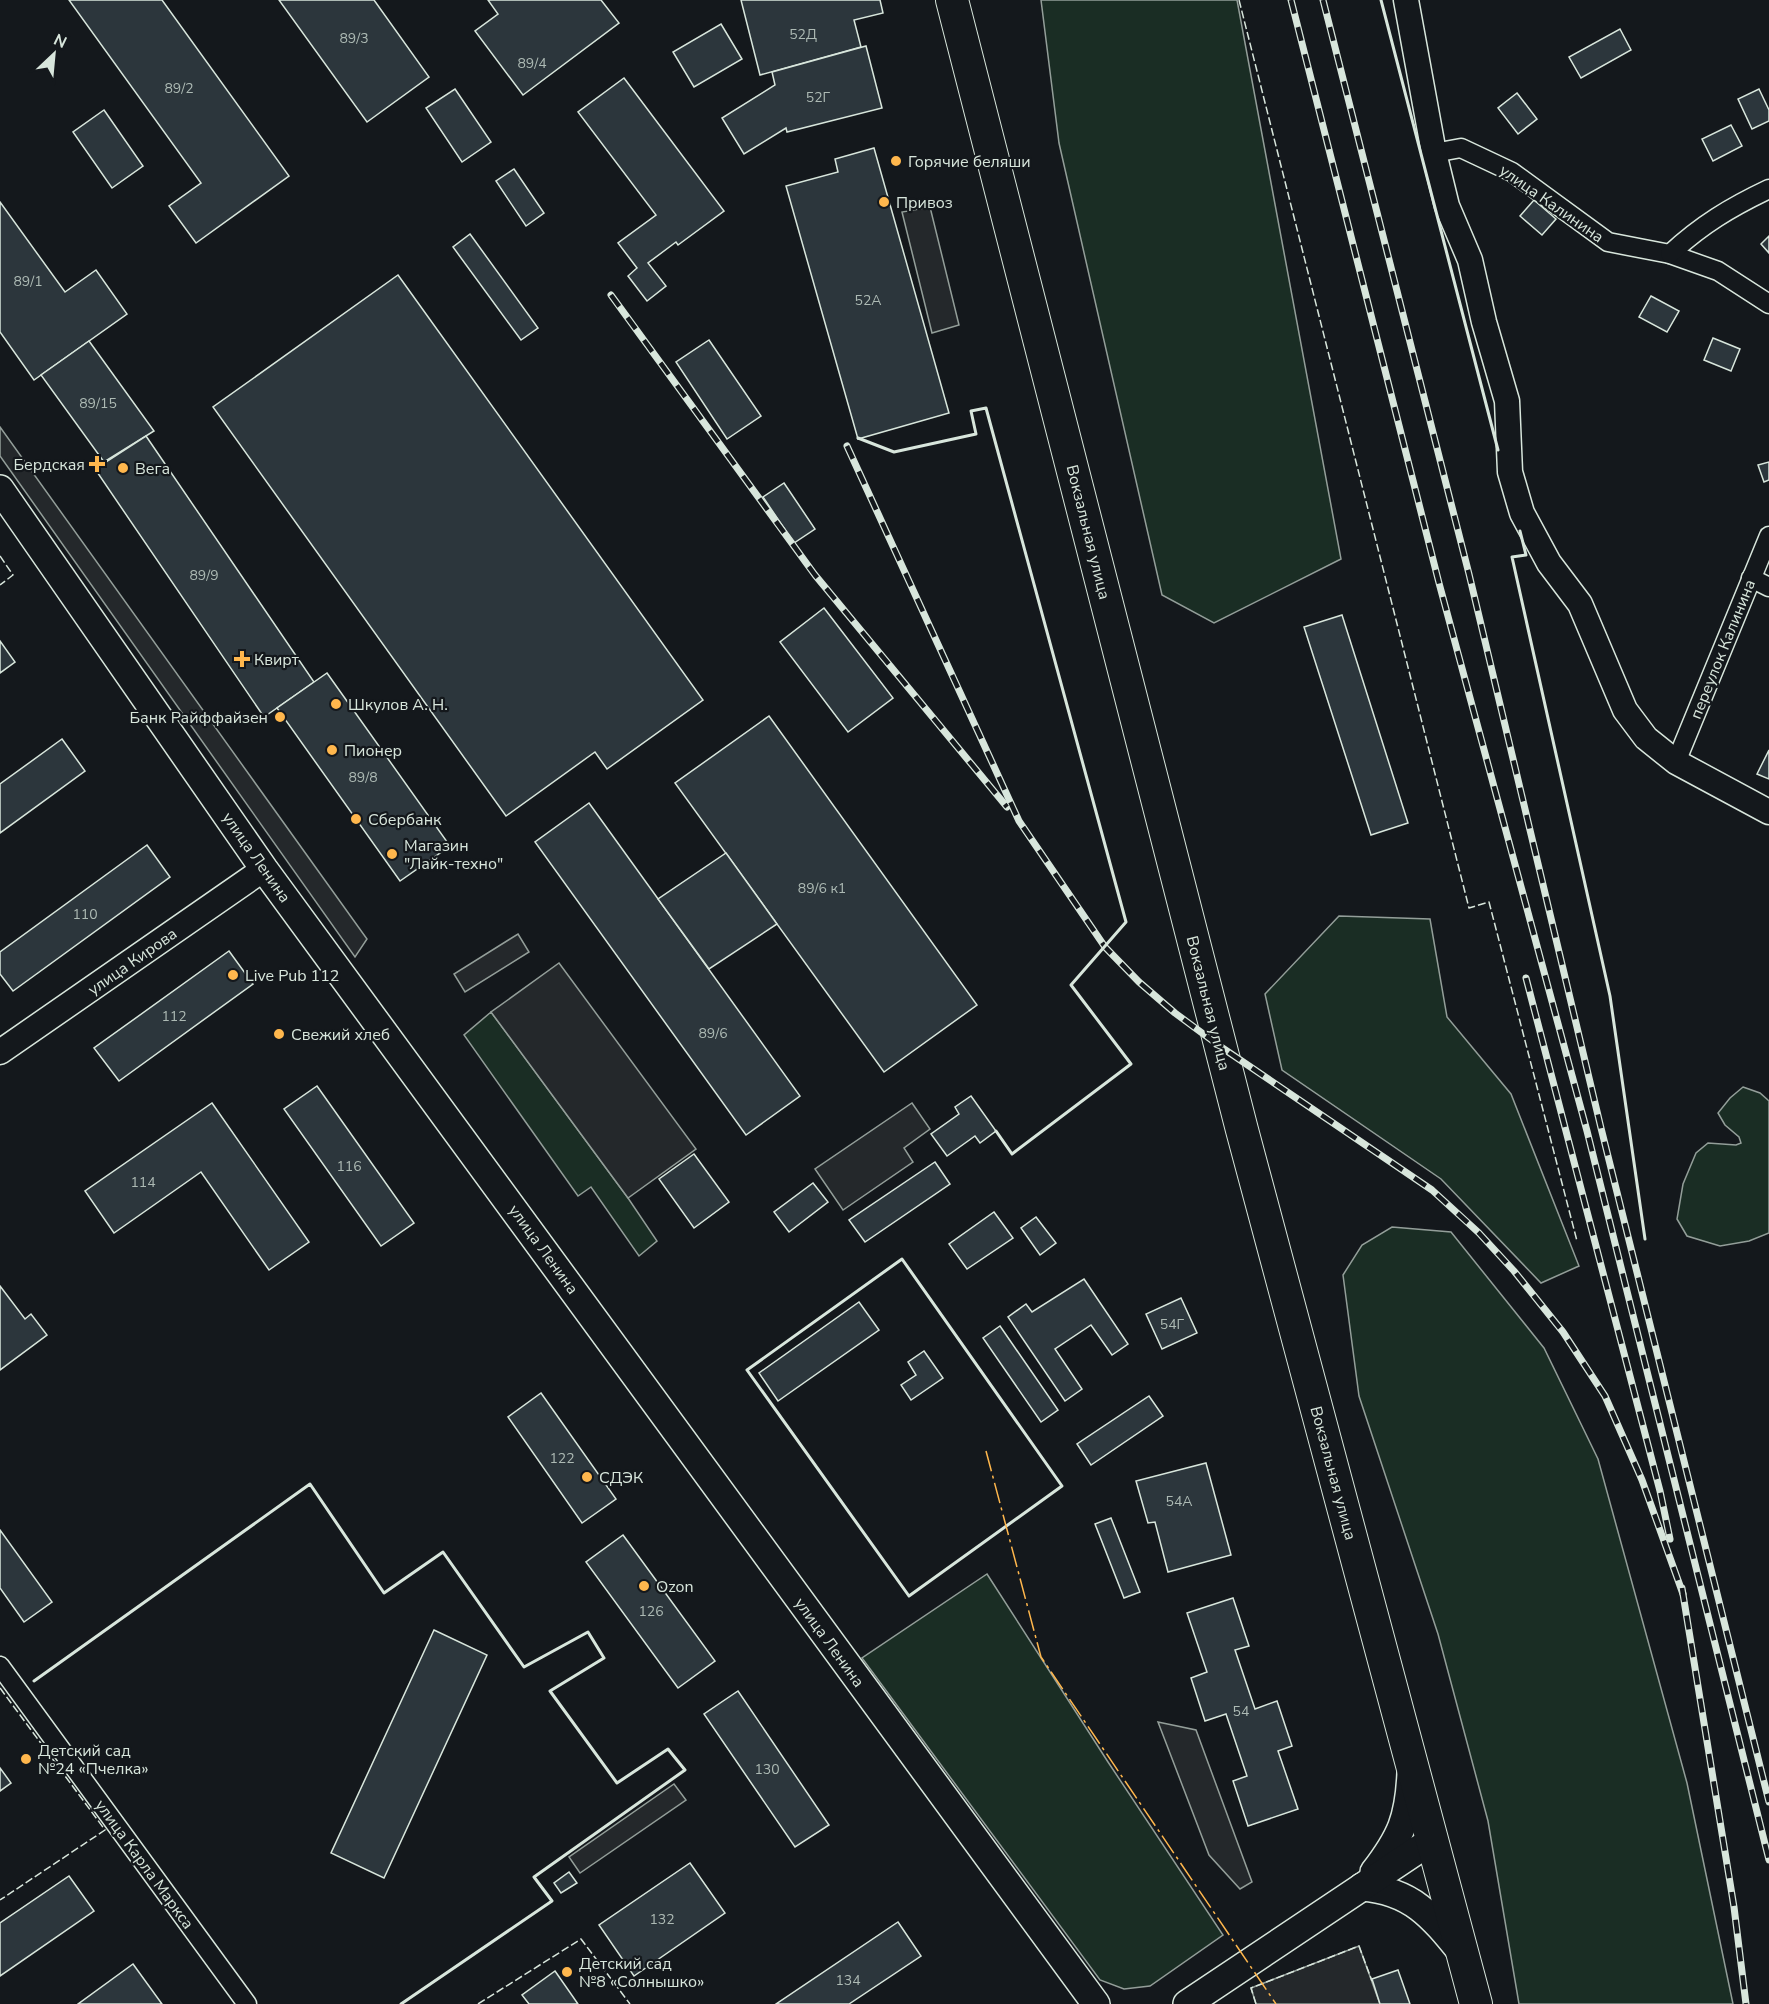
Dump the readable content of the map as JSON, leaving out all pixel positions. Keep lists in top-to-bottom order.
{
  "streets": {
    "highway": ["Вокзальная улица"],
    "main road": ["улица Ленина"],
    "street": [
      "улица Калинина",
      "переулок Калинина",
      "улица Кирова",
      "улица Карла Маркса"
    ]
  },
  "crossings": [
    ["улица Ленина", "улица Кирова"]
  ],
  "places": {
    "other": [
      "Горячие беляши",
      "Привоз",
      "Вега",
      "Шкулов А. Н.",
      "Банк Райффайзен",
      "Пионер",
      "Сбербанк",
      "Магазин \"Лайк-техно\"",
      "Live Pub 112",
      "Свежий хлеб",
      "СДЭК",
      "Ozon",
      "Детский сад №24 «Пчелка»",
      "Детский сад №8 «Солнышко»"
    ],
    "health": ["Бердская", "Квирт"]
  },
  "house_numbers": [
    "52Д",
    "89/3",
    "89/4",
    "89/2",
    "52Г",
    "89/1",
    "52А",
    "89/15",
    "89/9",
    "89/8",
    "89/6 к1",
    "110",
    "112",
    "89/6",
    "116",
    "114",
    "54Г",
    "122",
    "54А",
    "126",
    "54",
    "130",
    "132",
    "134"
  ],
  "north": "top right"
}
